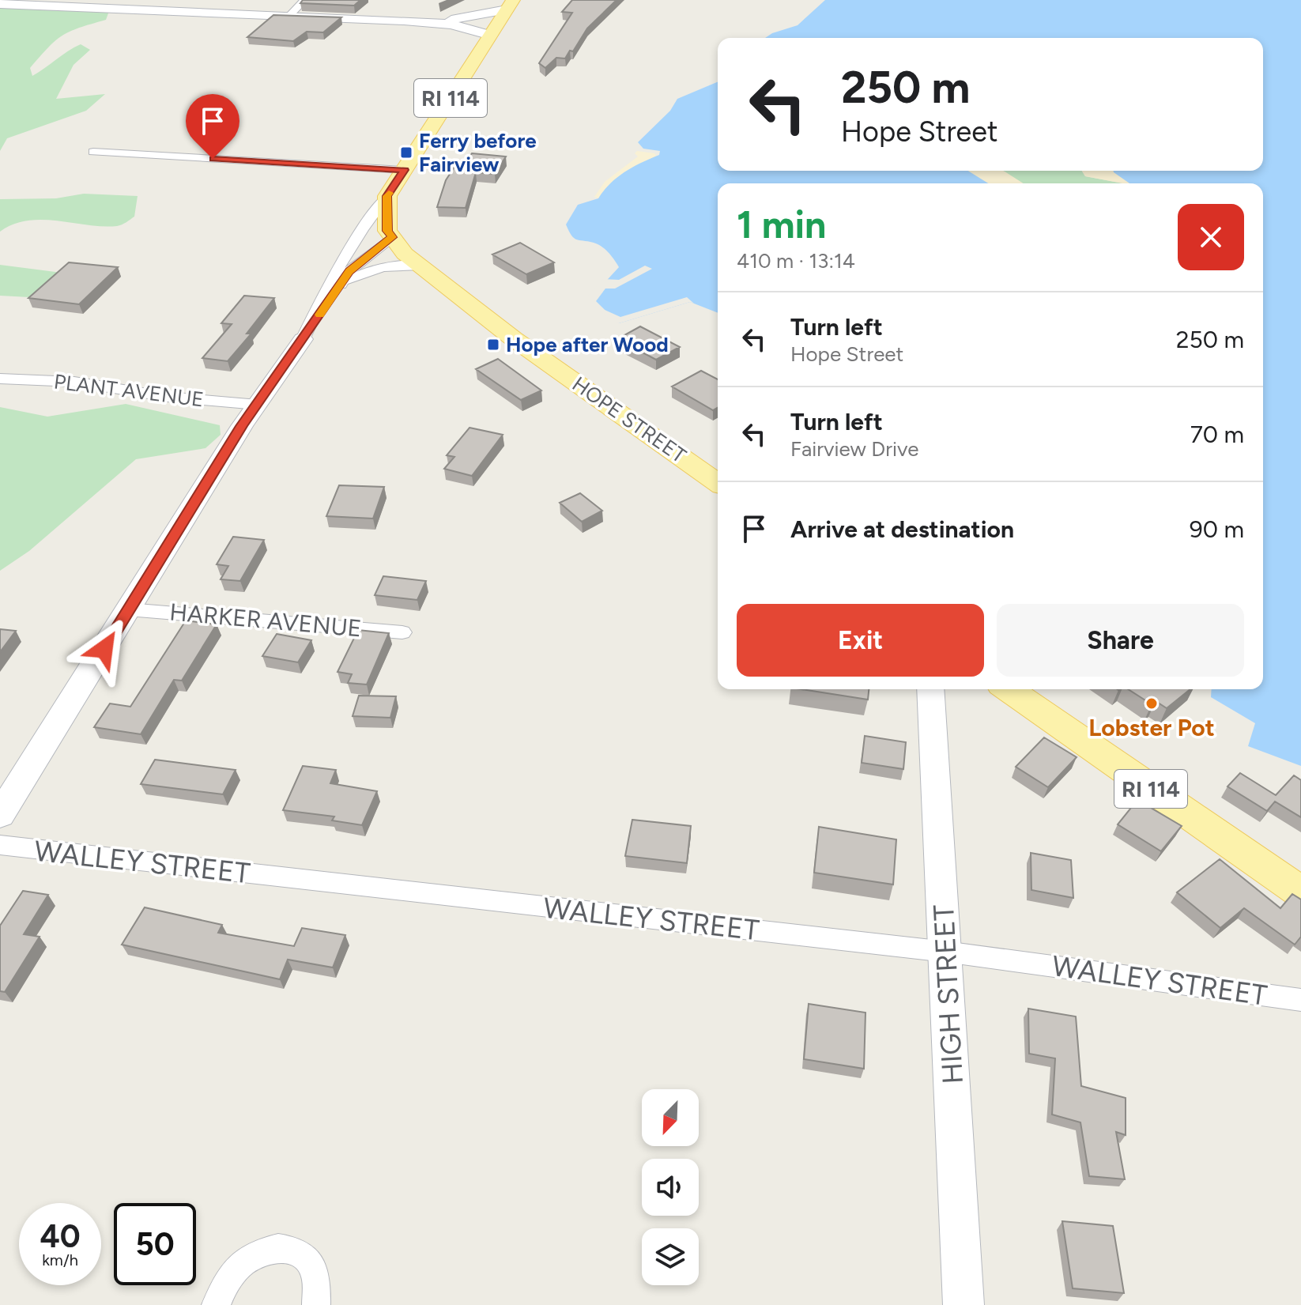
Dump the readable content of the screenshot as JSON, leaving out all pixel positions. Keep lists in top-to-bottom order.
{
  "streets": {
    "main road": ["RI 114", "HOPE STREET"],
    "street": [
      "PLANT AVENUE",
      "HARKER AVENUE",
      "WALLEY STREET",
      "HIGH STREET"
    ]
  },
  "crossings": [
    ["WALLEY STREET", "HIGH STREET"]
  ],
  "places": {
    "transit": ["Ferry before Fairview", "Hope after Wood"],
    "other": ["Lobster Pot"]
  },
  "north": "bottom left",
  "page": {
    "turn": ["250 m", "Hope Street"],
    "heading": ["1 min", "410 m · 13:14"],
    "list": [
      {
        "name": "Turn left",
        "note": "Hope Street",
        "value": "250 m"
      },
      {
        "name": "Turn left",
        "note": "Fairview Drive",
        "value": "70 m"
      },
      {
        "name": "Arrive at destination",
        "value": "90 m"
      }
    ],
    "buttons": ["Exit", "Share"],
    "speed": "40 km/h",
    "limit": "50"
  }
}
